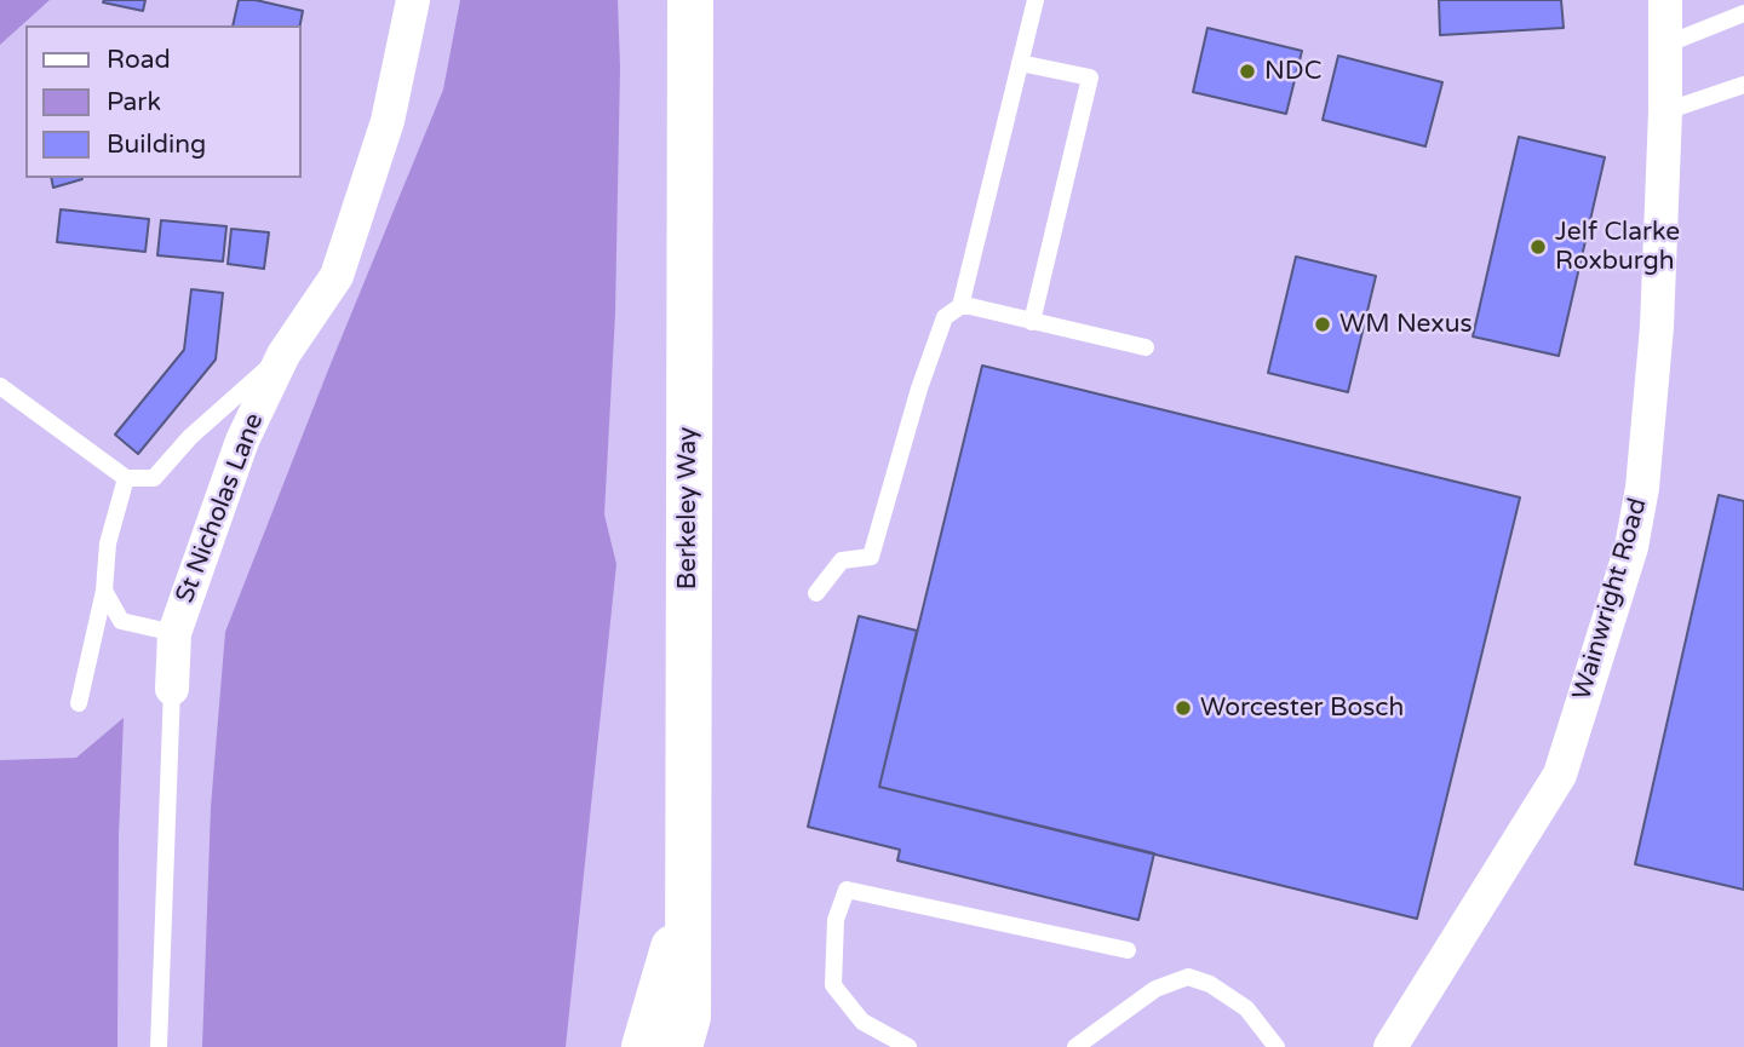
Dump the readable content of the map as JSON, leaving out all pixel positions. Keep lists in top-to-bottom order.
{
  "streets": {
    "main road": ["Berkeley Way"],
    "street": ["St Nicholas Lane", "Wainwright Road"]
  },
  "places": [
    "NDC",
    "Jelf Clarke Roxburgh",
    "WM Nexus",
    "Worcester Bosch"
  ],
  "legend": ["Road", "Park", "Building"]
}
